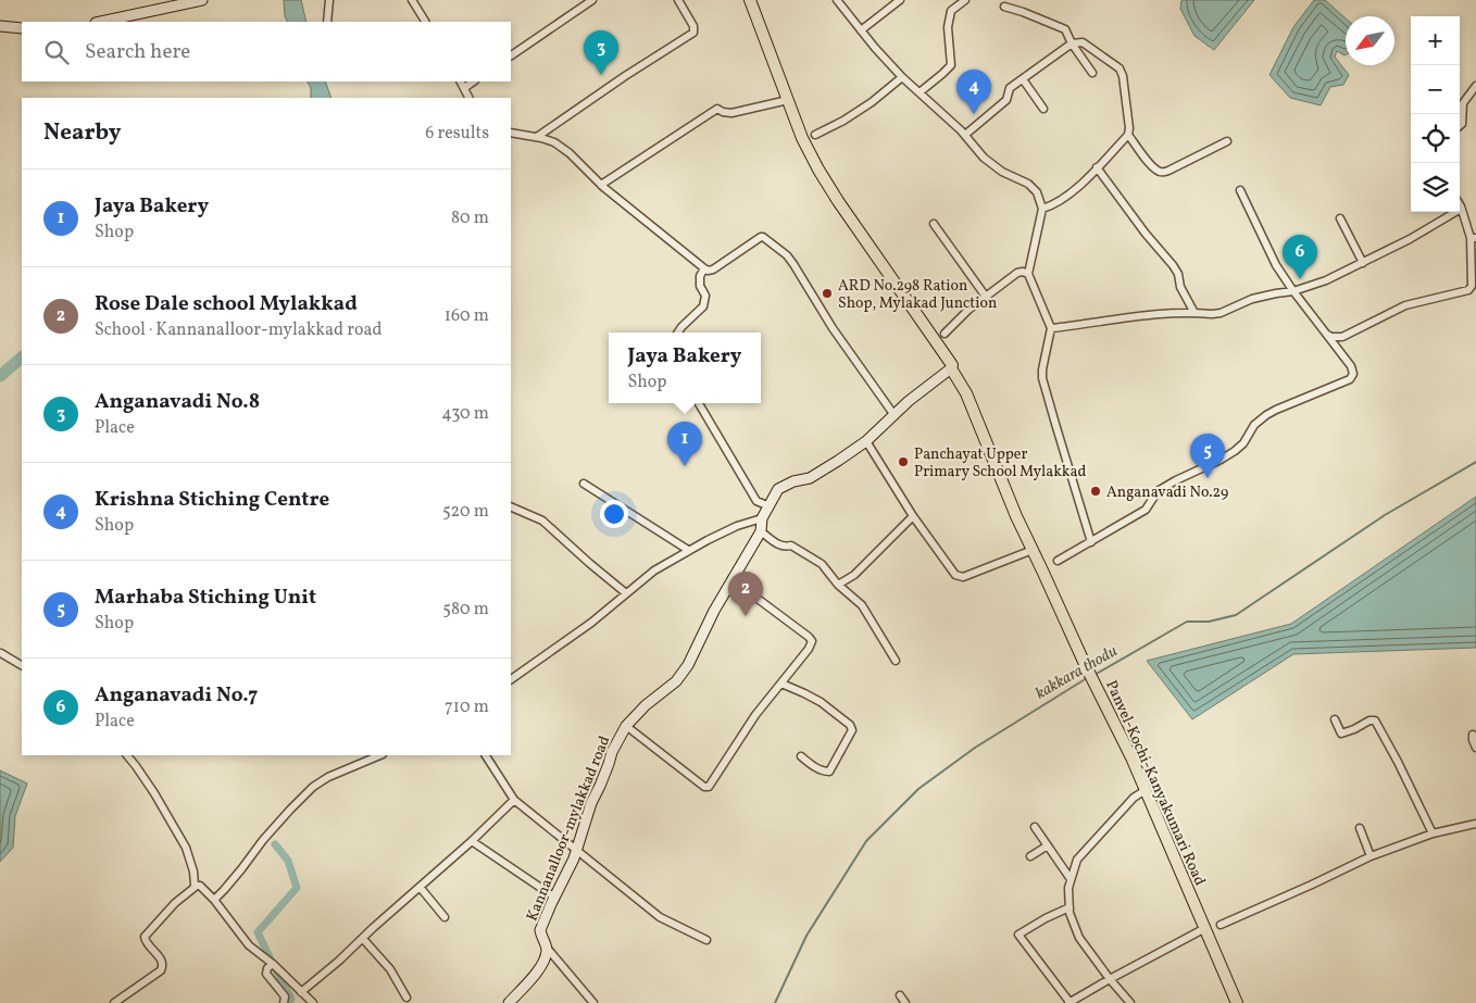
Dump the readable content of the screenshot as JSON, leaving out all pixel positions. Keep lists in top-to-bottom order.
{
  "streets": {
    "highway": ["Panvel-Kochi-Kanyakumari Road"],
    "main road": ["Kannanalloor-mylakkad road"]
  },
  "crossings": [
    ["Panvel-Kochi-Kanyakumari Road", "Kannanalloor-mylakkad road"]
  ],
  "water": ["kakkara thodu"],
  "places": ["ARD No.298 Ration Shop, Mylakad Junction", "Panchayat Upper Primary School Mylakkad", "Anganavadi No.29"],
  "north": "bottom left",
  "page": {
    "map_buttons": ["+", "−"],
    "search": "Search here",
    "pins": [
      "3",
      "4",
      "6",
      "1",
      "5",
      "2"
    ],
    "heading": ["Nearby", "6 results"],
    "list": [
      {
        "mark": "1",
        "name": "Jaya Bakery",
        "note": "Shop",
        "value": "80 m"
      },
      {
        "mark": "2",
        "name": "Rose Dale school Mylakkad",
        "note": "School · Kannanalloor-mylakkad road",
        "value": "160 m"
      },
      {
        "mark": "3",
        "name": "Anganavadi No.8",
        "note": "Place",
        "value": "430 m"
      },
      {
        "mark": "4",
        "name": "Krishna Stiching Centre",
        "note": "Shop",
        "value": "520 m"
      },
      {
        "mark": "5",
        "name": "Marhaba Stiching Unit",
        "note": "Shop",
        "value": "580 m"
      },
      {
        "mark": "6",
        "name": "Anganavadi No.7",
        "note": "Place",
        "value": "710 m"
      }
    ],
    "popup": ["Jaya Bakery", "Shop"]
  }
}
